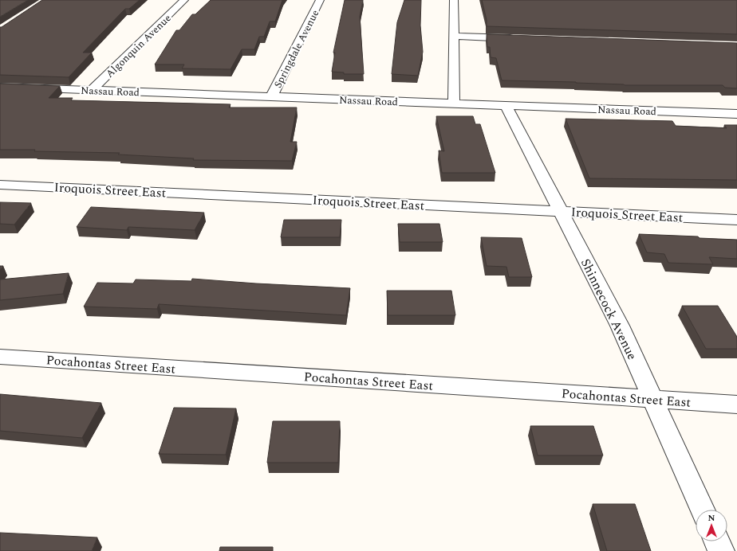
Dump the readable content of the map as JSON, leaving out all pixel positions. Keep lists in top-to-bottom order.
{
  "streets": {
    "street": [
      "Algonquin Avenue",
      "Springdale Avenue",
      "Nassau Road",
      "Iroquois Street East",
      "Shinnecock Avenue",
      "Pocahontas Street East"
    ]
  },
  "crossings": [
    ["Algonquin Avenue", "Nassau Road"],
    ["Springdale Avenue", "Nassau Road"],
    ["Nassau Road", "Shinnecock Avenue"],
    ["Iroquois Street East", "Shinnecock Avenue"],
    ["Shinnecock Avenue", "Pocahontas Street East"]
  ],
  "north": "top"
}
